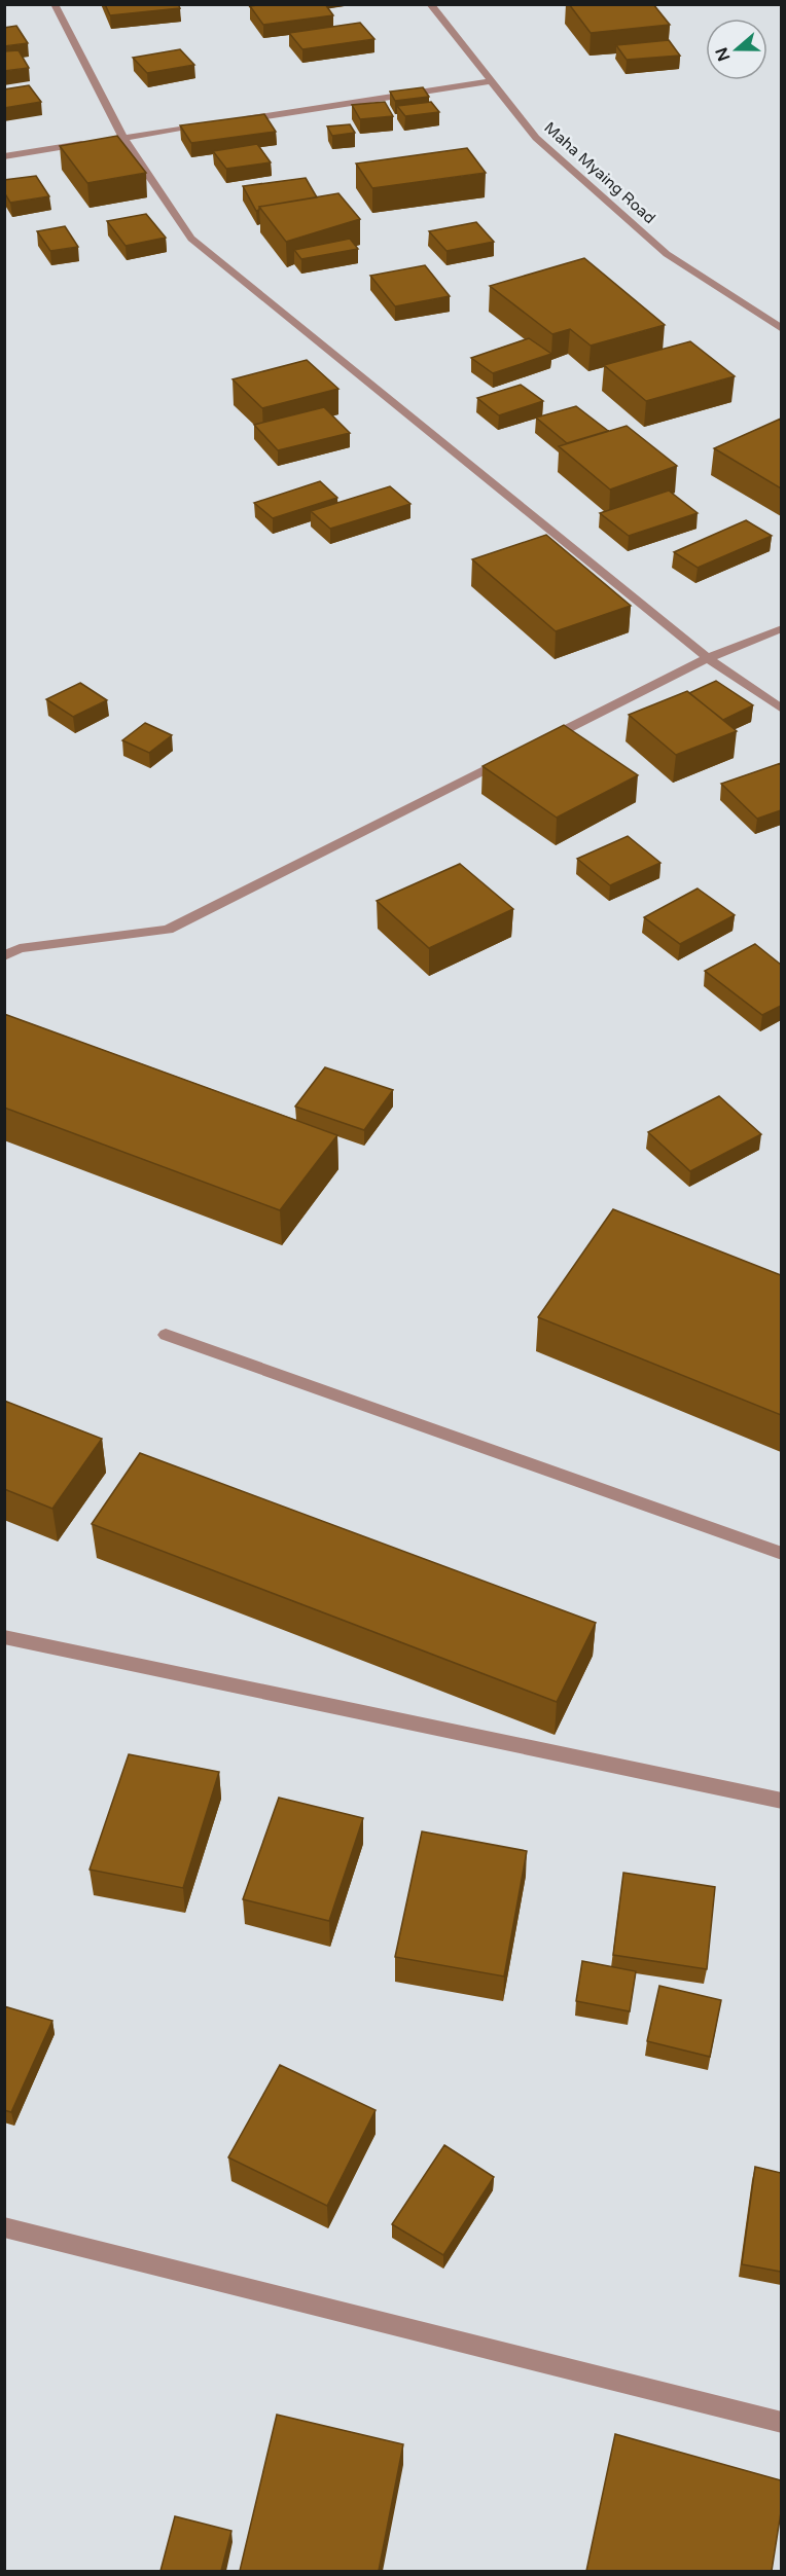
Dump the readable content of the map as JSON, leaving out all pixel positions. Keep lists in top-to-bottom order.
{
  "streets": {
    "street": ["Maha Myaing Road"]
  },
  "north": "left"
}
